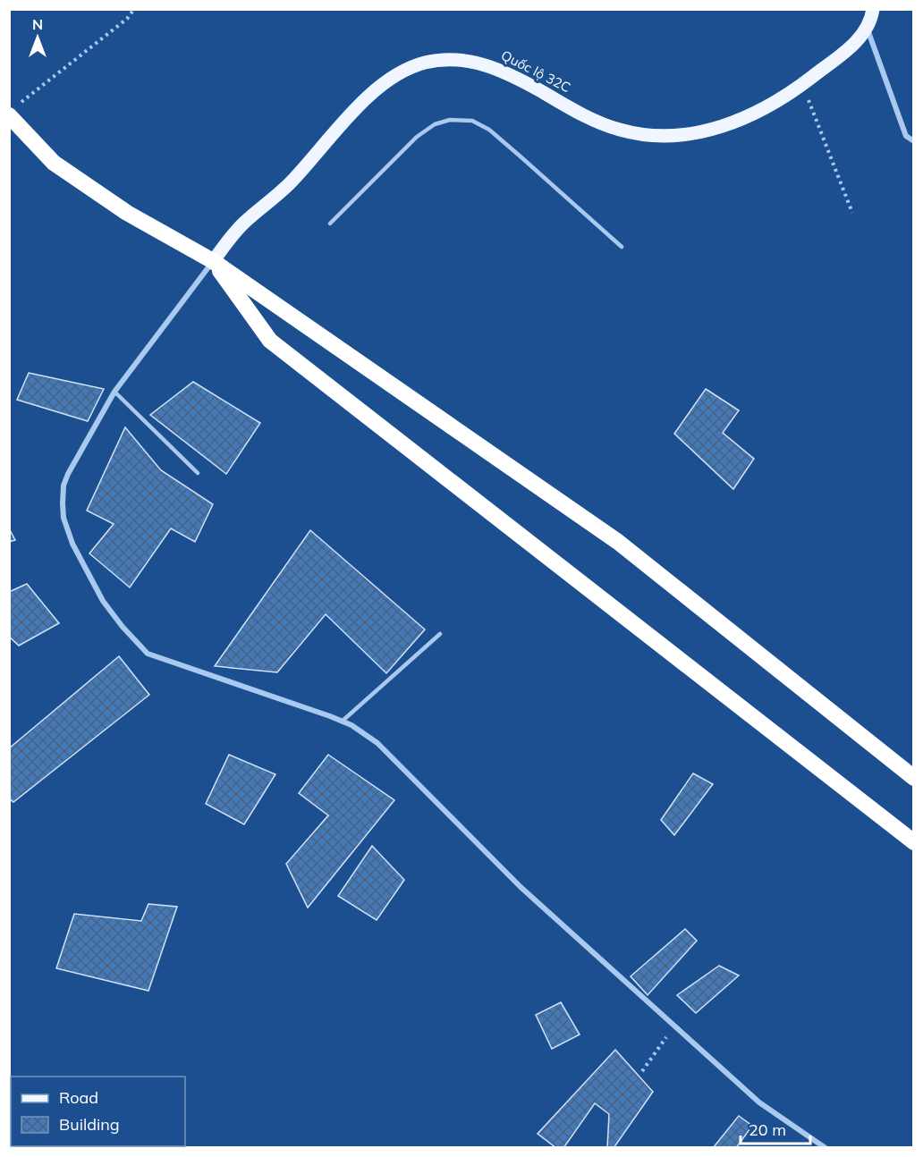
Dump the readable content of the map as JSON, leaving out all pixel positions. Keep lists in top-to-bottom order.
{
  "streets": {
    "main road": ["Quốc lộ 32C"]
  },
  "legend": ["Road", "Building"],
  "scale_bar": "20 m",
  "north": "top"
}
